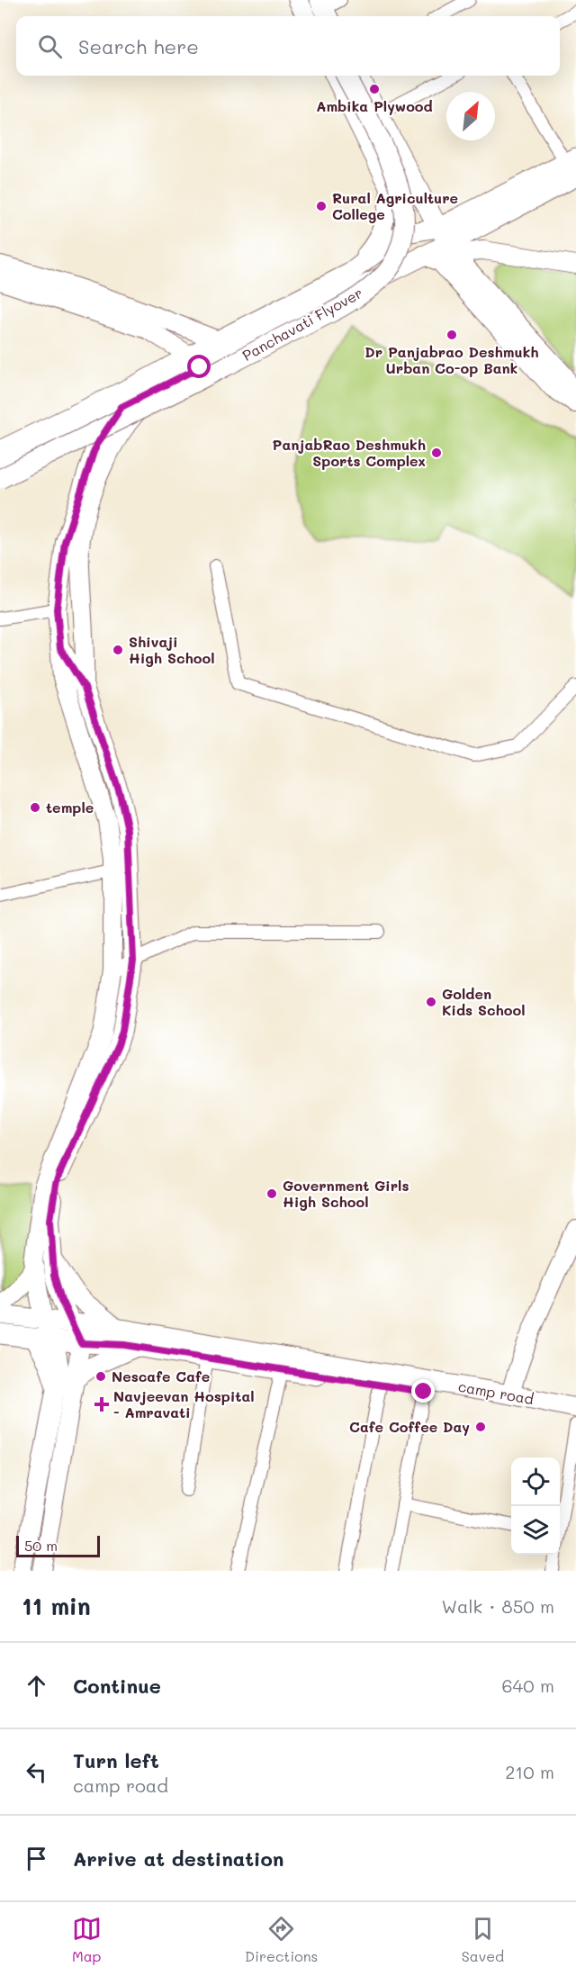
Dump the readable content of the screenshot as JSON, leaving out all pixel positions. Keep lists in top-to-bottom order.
{
  "streets": {
    "main road": ["Panchavati Flyover", "camp road"]
  },
  "places": {
    "other": [
      "Ambika Plywood",
      "Rural Agriculture College",
      "Dr Panjabrao Deshmukh Urban Co-op Bank",
      "PanjabRao Deshmukh Sports Complex",
      "Shivaji High School",
      "temple",
      "Golden Kids School",
      "Government Girls High School",
      "Nescafe Cafe",
      "Cafe Coffee Day"
    ],
    "health": ["Navjeevan Hospital - Amravati"]
  },
  "scale_bar": "50 m",
  "north": "top right",
  "page": {
    "search": "Search here",
    "scale": "50 m",
    "heading": ["11 min", "Walk · 850 m"],
    "list": [
      ["Continue", "640 m"],
      ["Turn left", "camp road", "210 m"],
      "Arrive at destination"
    ],
    "nav": ["Map", "Directions", "Saved"]
  }
}
